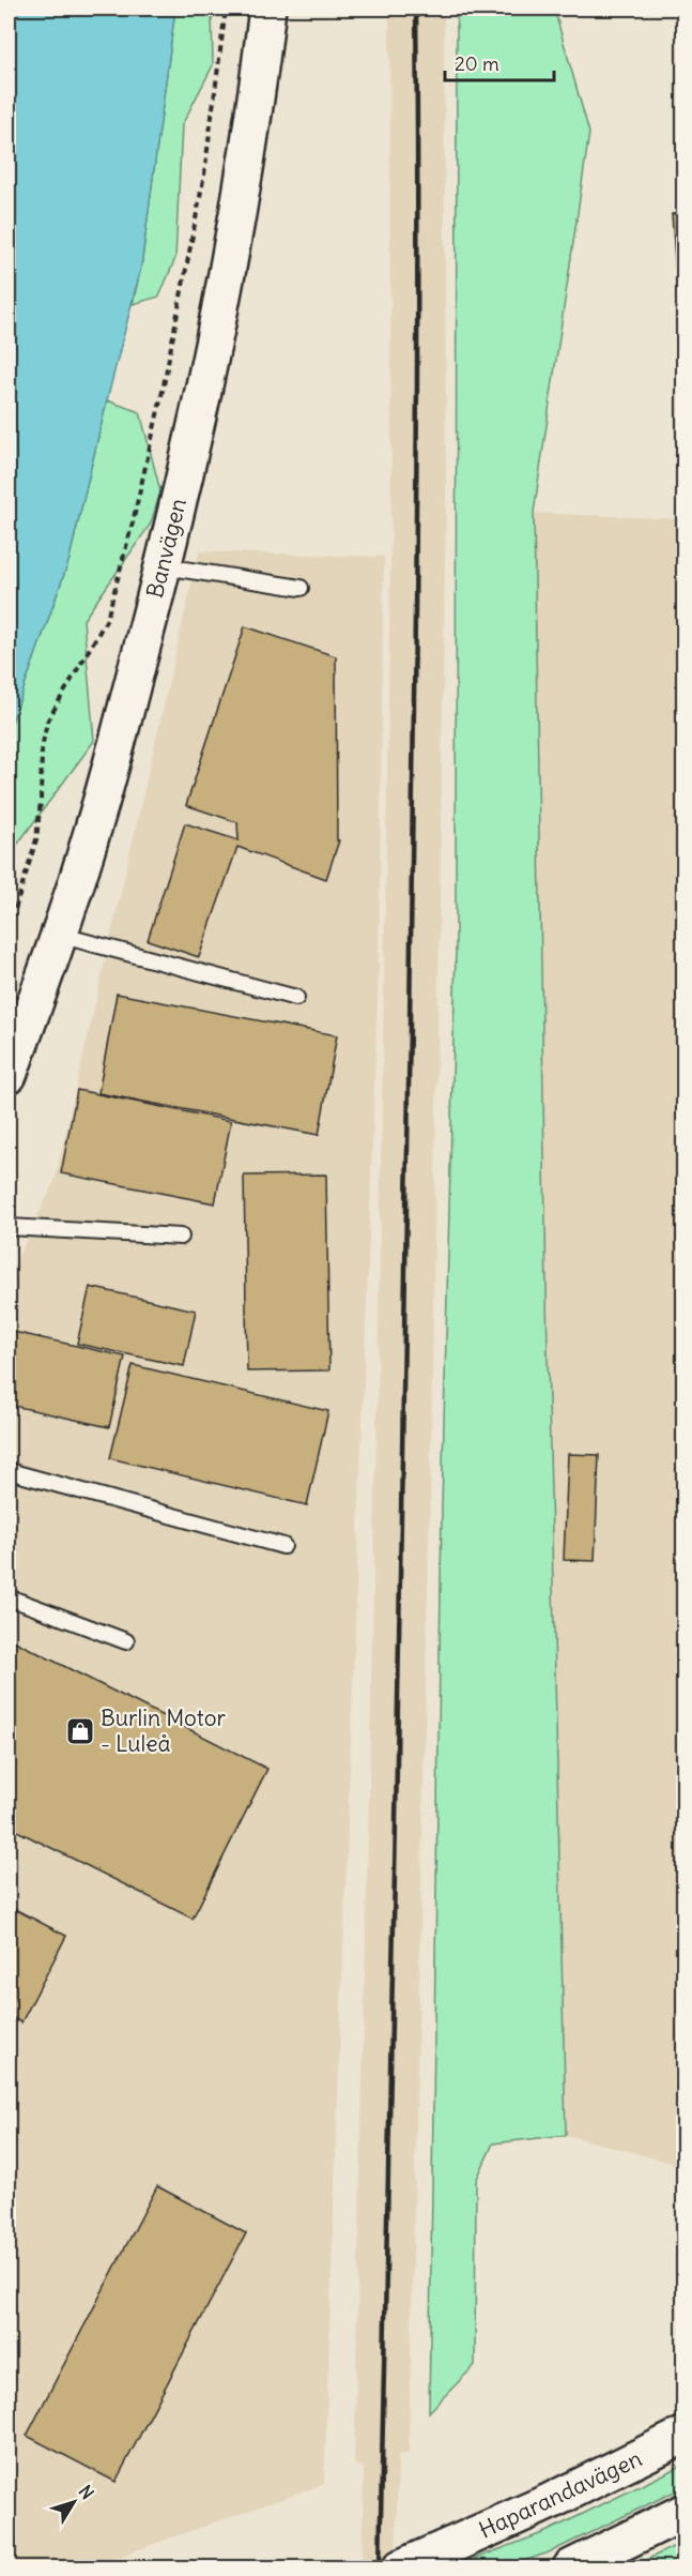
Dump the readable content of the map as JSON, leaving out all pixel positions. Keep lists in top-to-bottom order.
{
  "streets": {
    "street": ["Banvägen", "Haparandavägen"]
  },
  "places": {
    "shop": ["Burlin Motor - Luleå"]
  },
  "scale_bar": "20 m",
  "north": "top right"
}
